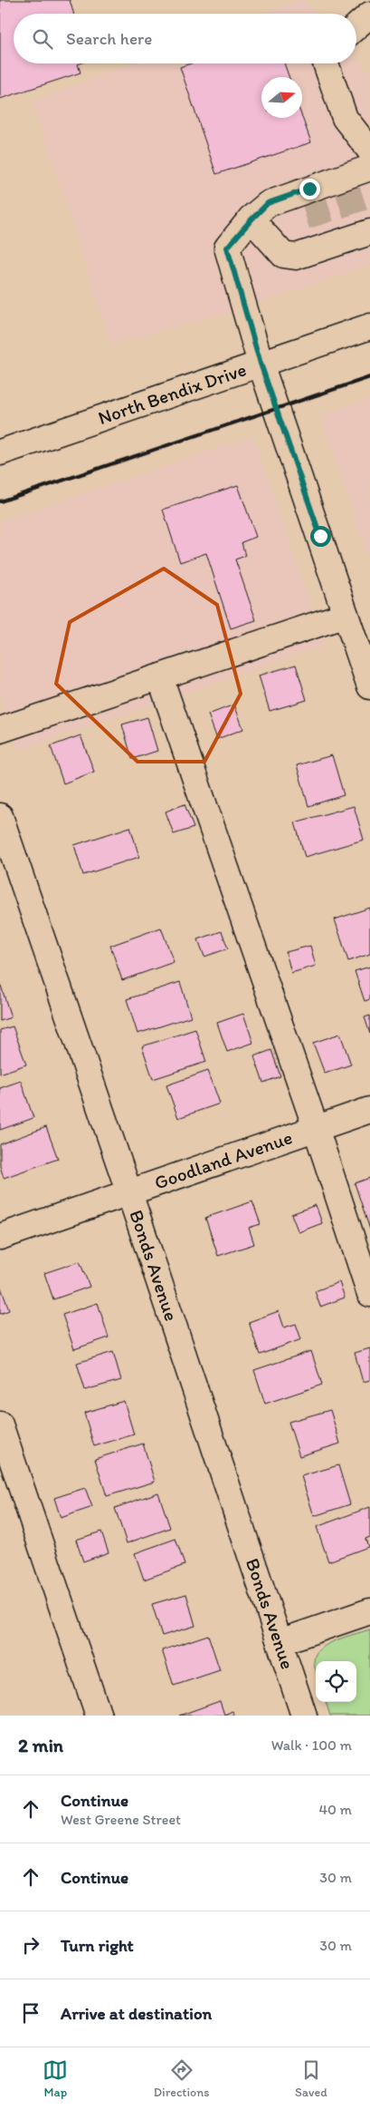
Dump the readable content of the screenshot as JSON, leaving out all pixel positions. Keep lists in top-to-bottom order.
{
  "streets": {
    "street": ["North Bendix Drive", "Goodland Avenue", "Bonds Avenue"]
  },
  "crossings": [
    ["Goodland Avenue", "Bonds Avenue"]
  ],
  "north": "right",
  "page": {
    "search": "Search here",
    "heading": ["2 min", "Walk · 100 m"],
    "list": [
      ["Continue", "West Greene Street", "40 m"],
      ["Continue", "30 m"],
      ["Turn right", "30 m"],
      "Arrive at destination"
    ],
    "nav": ["Map", "Directions", "Saved"]
  }
}
